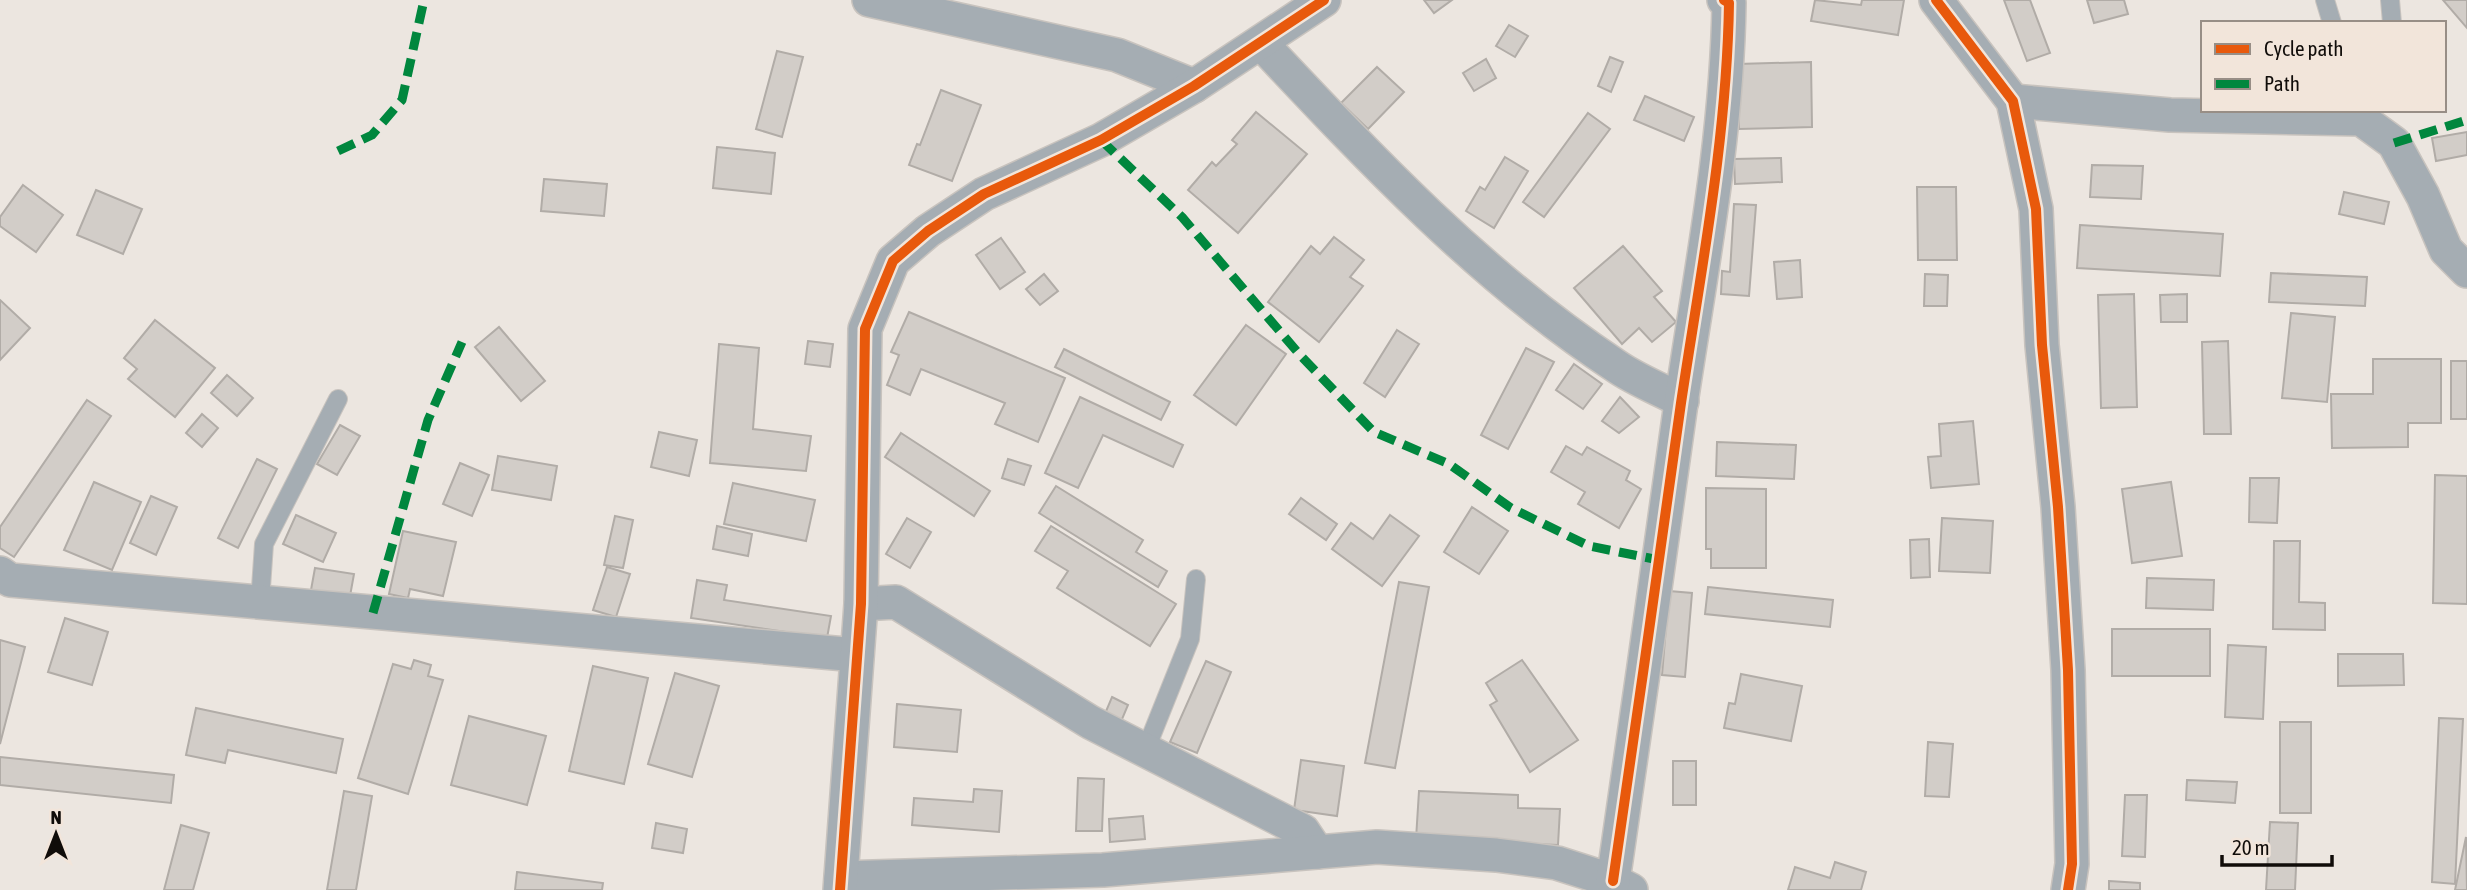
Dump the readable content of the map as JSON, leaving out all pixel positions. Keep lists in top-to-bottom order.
{
  "legend": ["Cycle path", "Path"],
  "scale_bar": "20 m",
  "north": "top"
}
